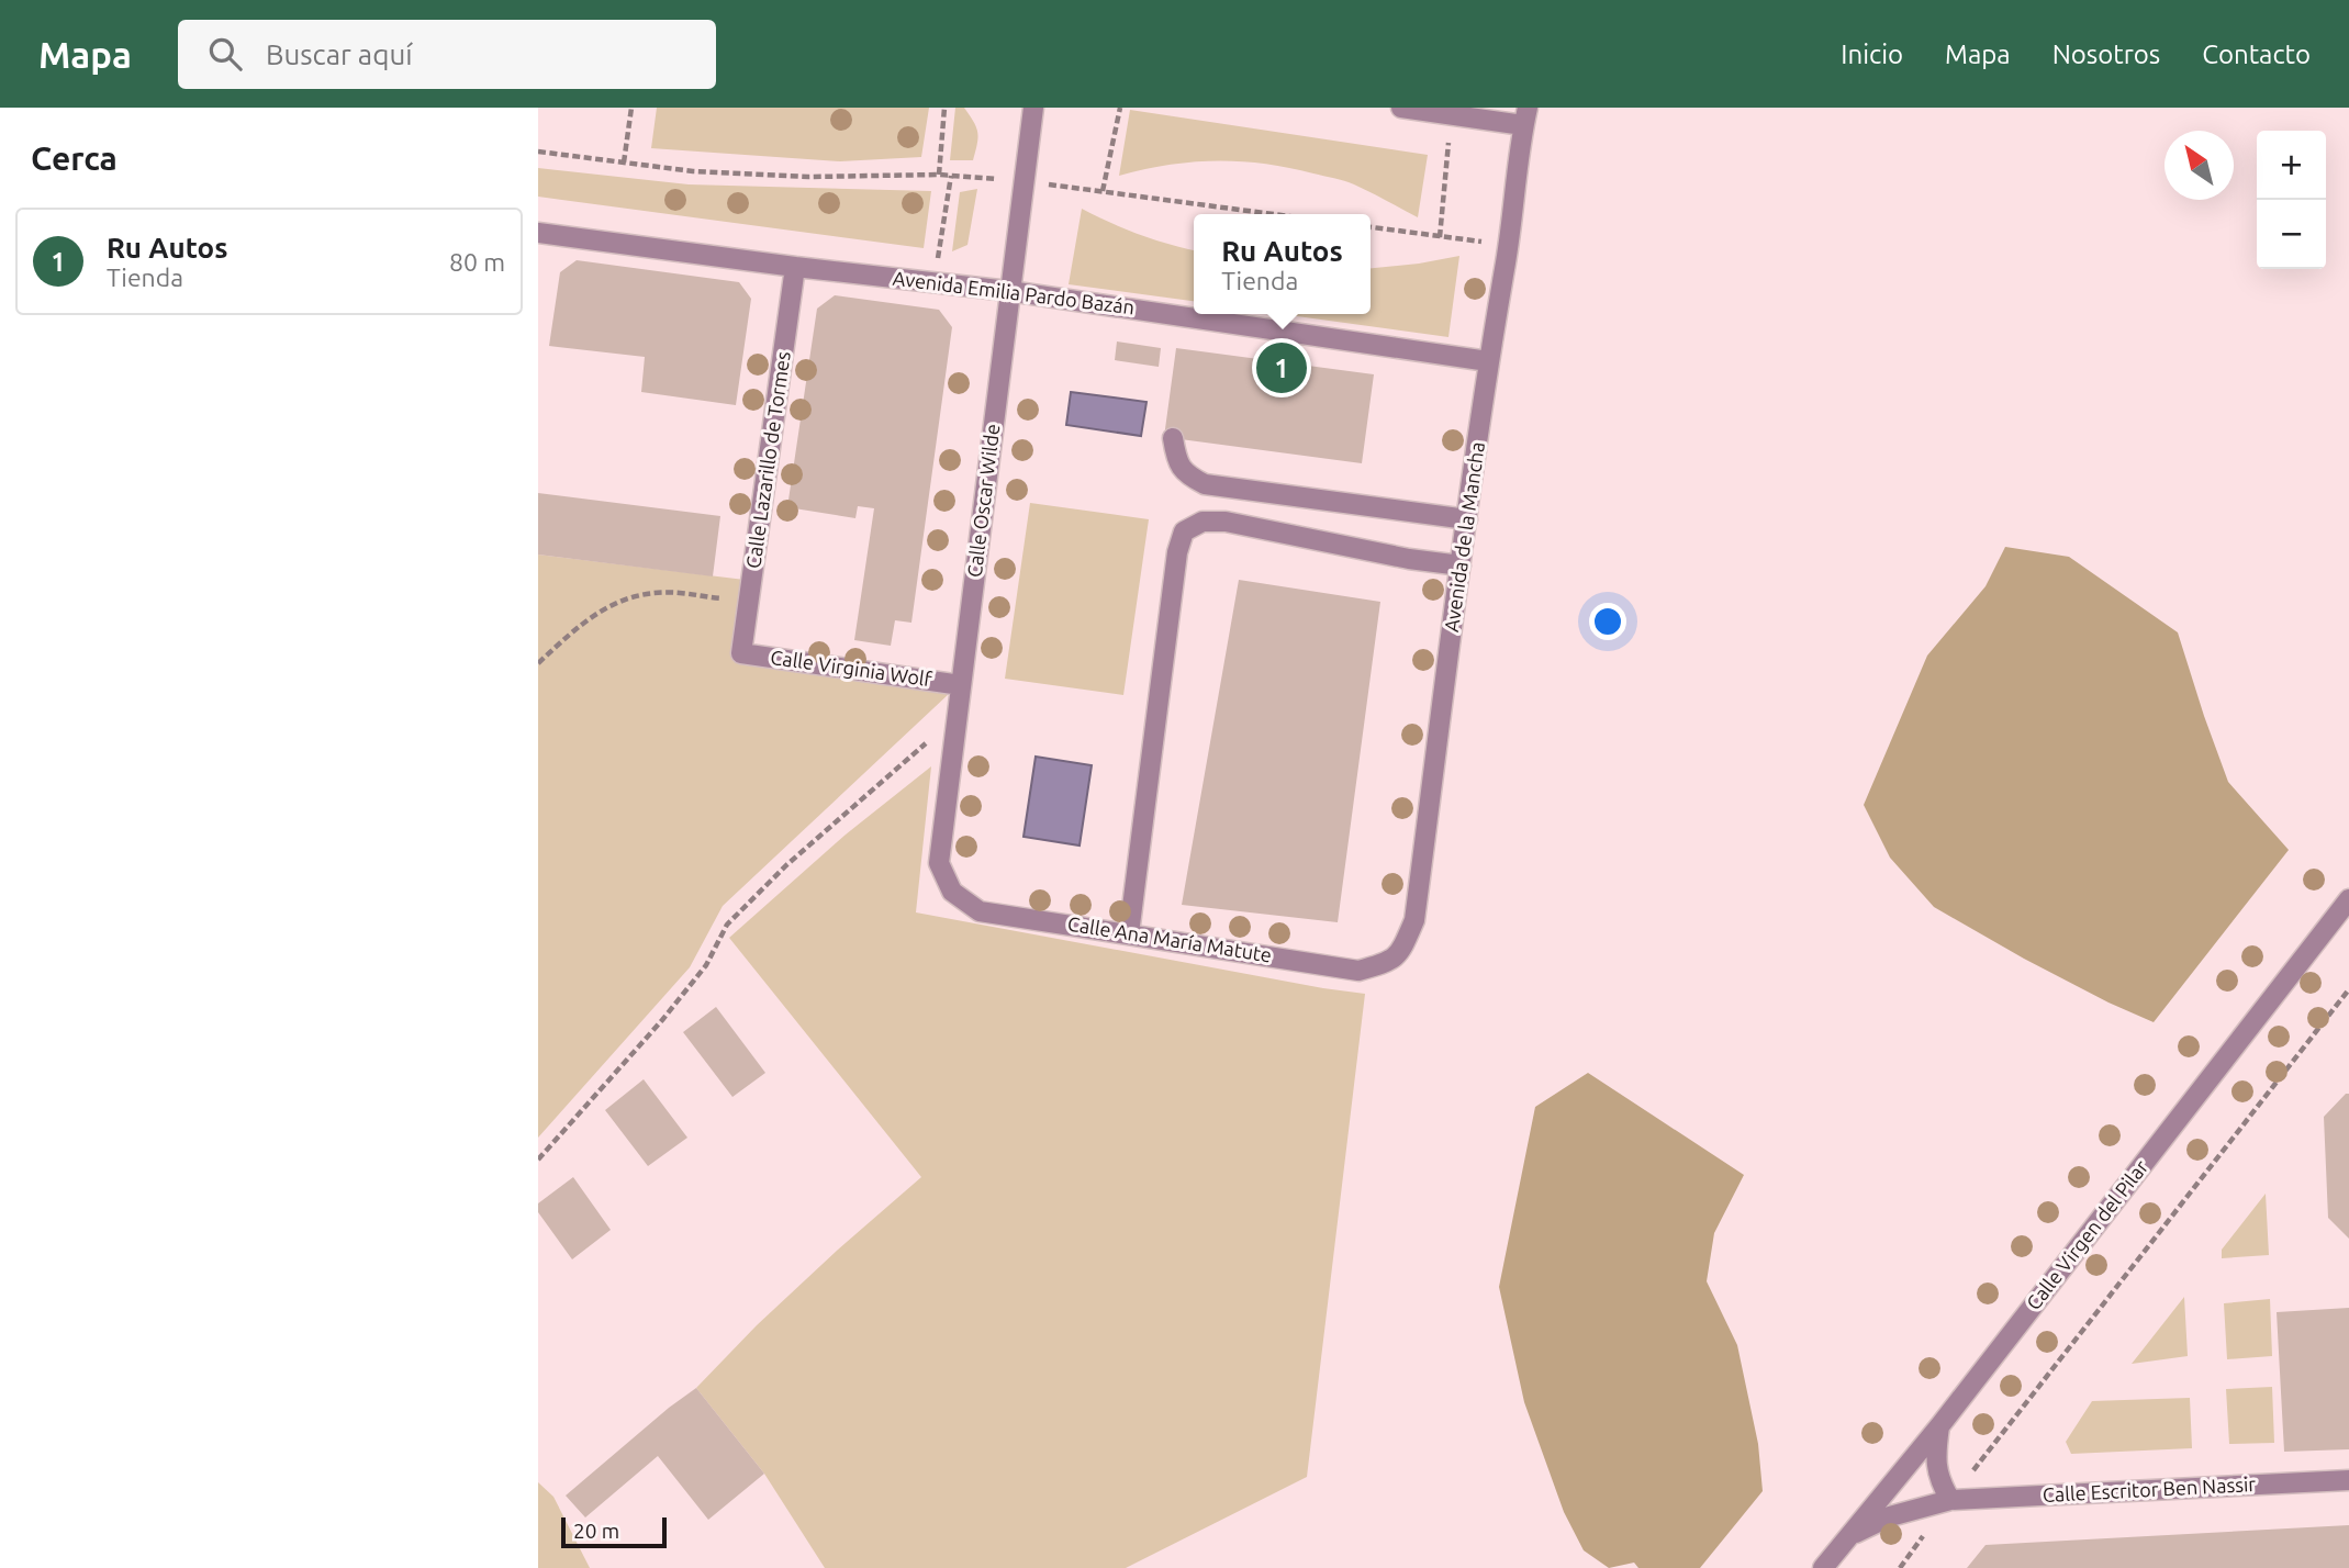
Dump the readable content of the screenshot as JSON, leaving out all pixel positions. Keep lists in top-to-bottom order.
{
  "streets": {
    "street": [
      "Avenida Emilia Pardo Bazán",
      "Calle Lazarillo de Tormes",
      "Calle Oscar Wilde",
      "Avenida de la Mancha",
      "Calle Virginia Wolf",
      "Calle Ana María Matute",
      "Calle Virgen del Pilar",
      "Calle Escritor Ben Nassir"
    ]
  },
  "crossings": [
    ["Avenida Emilia Pardo Bazán", "Calle Lazarillo de Tormes"],
    ["Avenida Emilia Pardo Bazán", "Calle Oscar Wilde"],
    ["Avenida Emilia Pardo Bazán", "Avenida de la Mancha"],
    ["Calle Lazarillo de Tormes", "Calle Virginia Wolf"],
    ["Calle Oscar Wilde", "Calle Virginia Wolf"],
    ["Calle Oscar Wilde", "Calle Ana María Matute"],
    ["Avenida de la Mancha", "Calle Ana María Matute"],
    ["Calle Virgen del Pilar", "Calle Escritor Ben Nassir"]
  ],
  "scale_bar": "20 m",
  "north": "top left",
  "page": {
    "header": "Mapa",
    "search": "Buscar aquí",
    "nav": [
      "Inicio",
      "Mapa",
      "Nosotros",
      "Contacto"
    ],
    "heading": "Cerca",
    "map_buttons": ["+", "−"],
    "list": [
      {
        "mark": "1",
        "name": "Ru Autos",
        "note": "Tienda",
        "value": "80 m"
      }
    ],
    "popup": ["Ru Autos", "Tienda"],
    "pins": "1",
    "scale": "20 m"
  }
}
